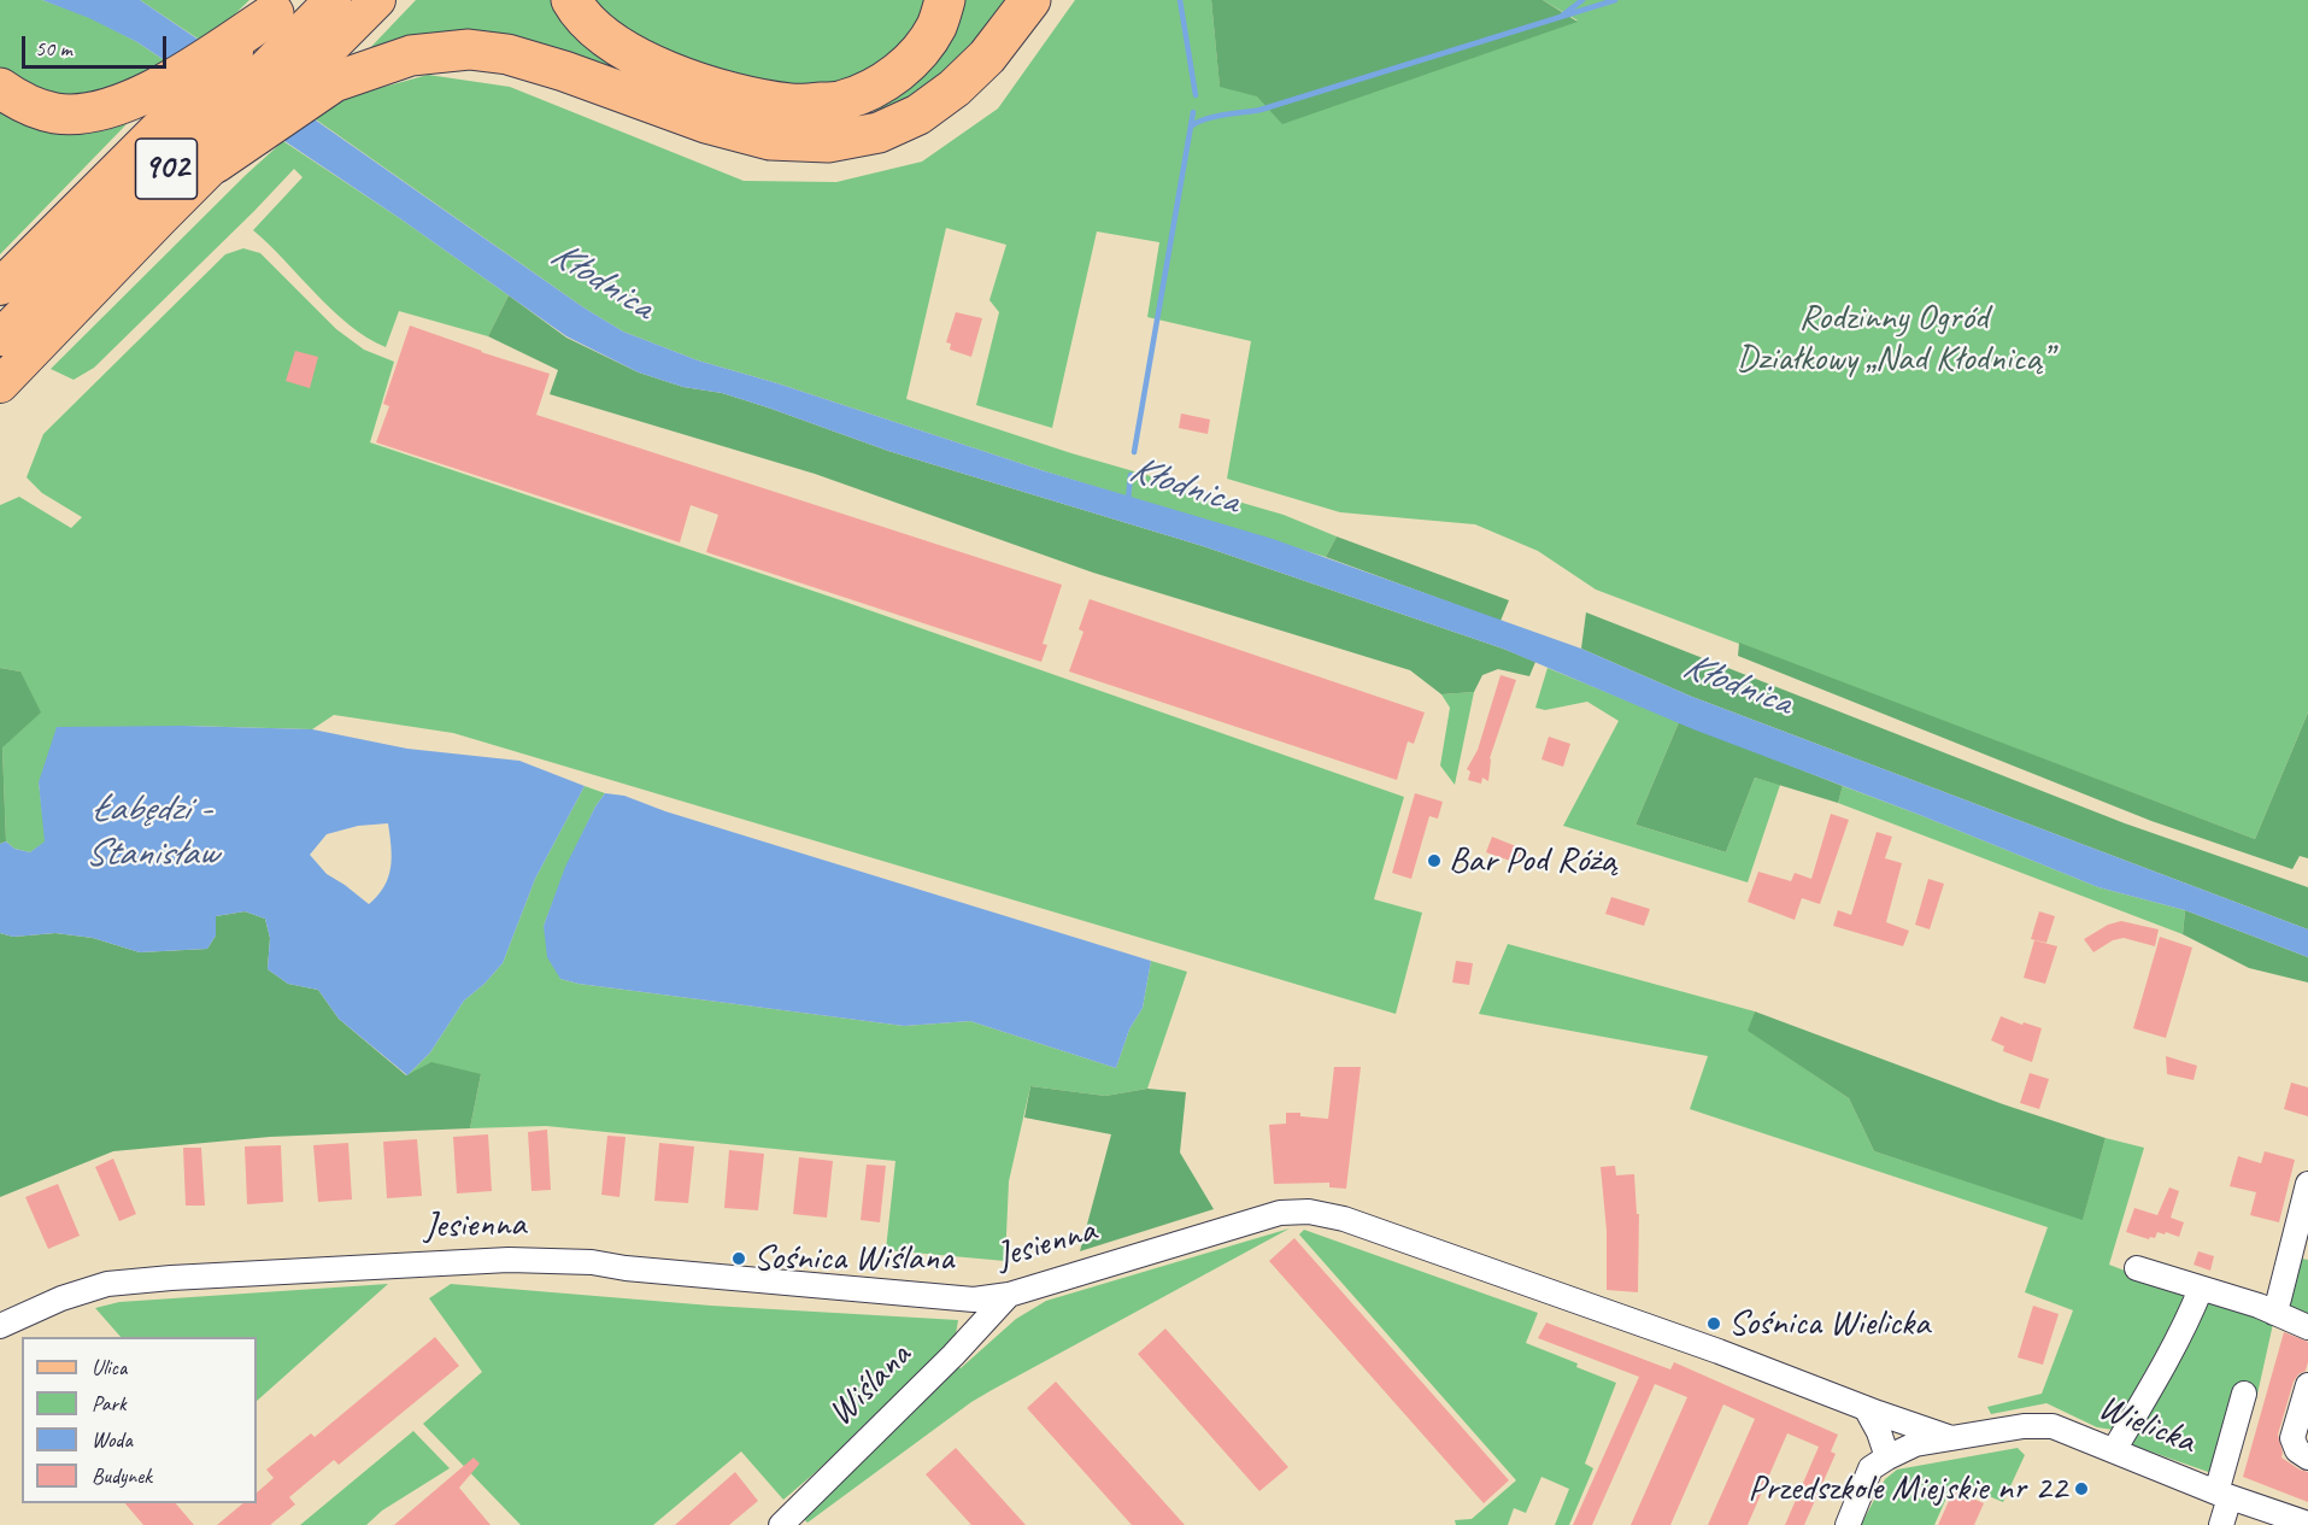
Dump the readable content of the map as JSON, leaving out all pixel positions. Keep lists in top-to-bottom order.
{
  "streets": {
    "main road": ["902"],
    "street": ["Jesienna", "Wiślana", "Wielicka"]
  },
  "crossings": [
    ["Jesienna", "Wiślana"],
    ["Jesienna", "Wielicka"]
  ],
  "water": ["Kłodnica", "Łabędzi - Stanisław"],
  "parks": ["Rodzinny Ogród Działkowy „Nad Kłodnicą”"],
  "places": [
    "Bar Pod Różą",
    "Sośnica Wiślana",
    "Sośnica Wielicka",
    "Przedszkole Miejskie nr 22"
  ],
  "legend": [
    "Ulica",
    "Park",
    "Woda",
    "Budynek"
  ],
  "scale_bar": "50 m"
}
